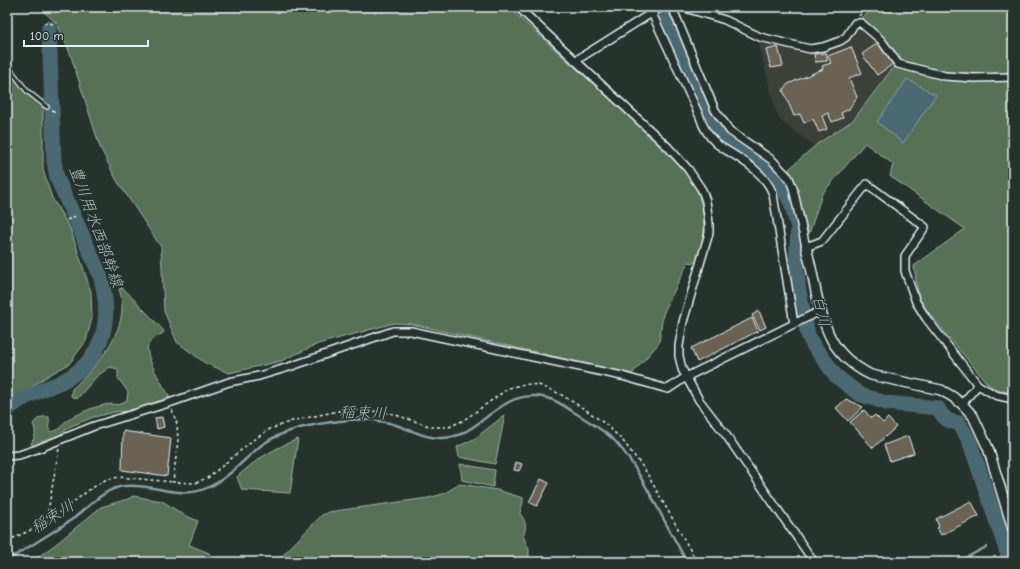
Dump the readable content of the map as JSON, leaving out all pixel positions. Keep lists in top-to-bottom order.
{
  "water": ["豊川用水西部幹線", "白川", "稲束川"],
  "scale_bar": "100 m"
}
